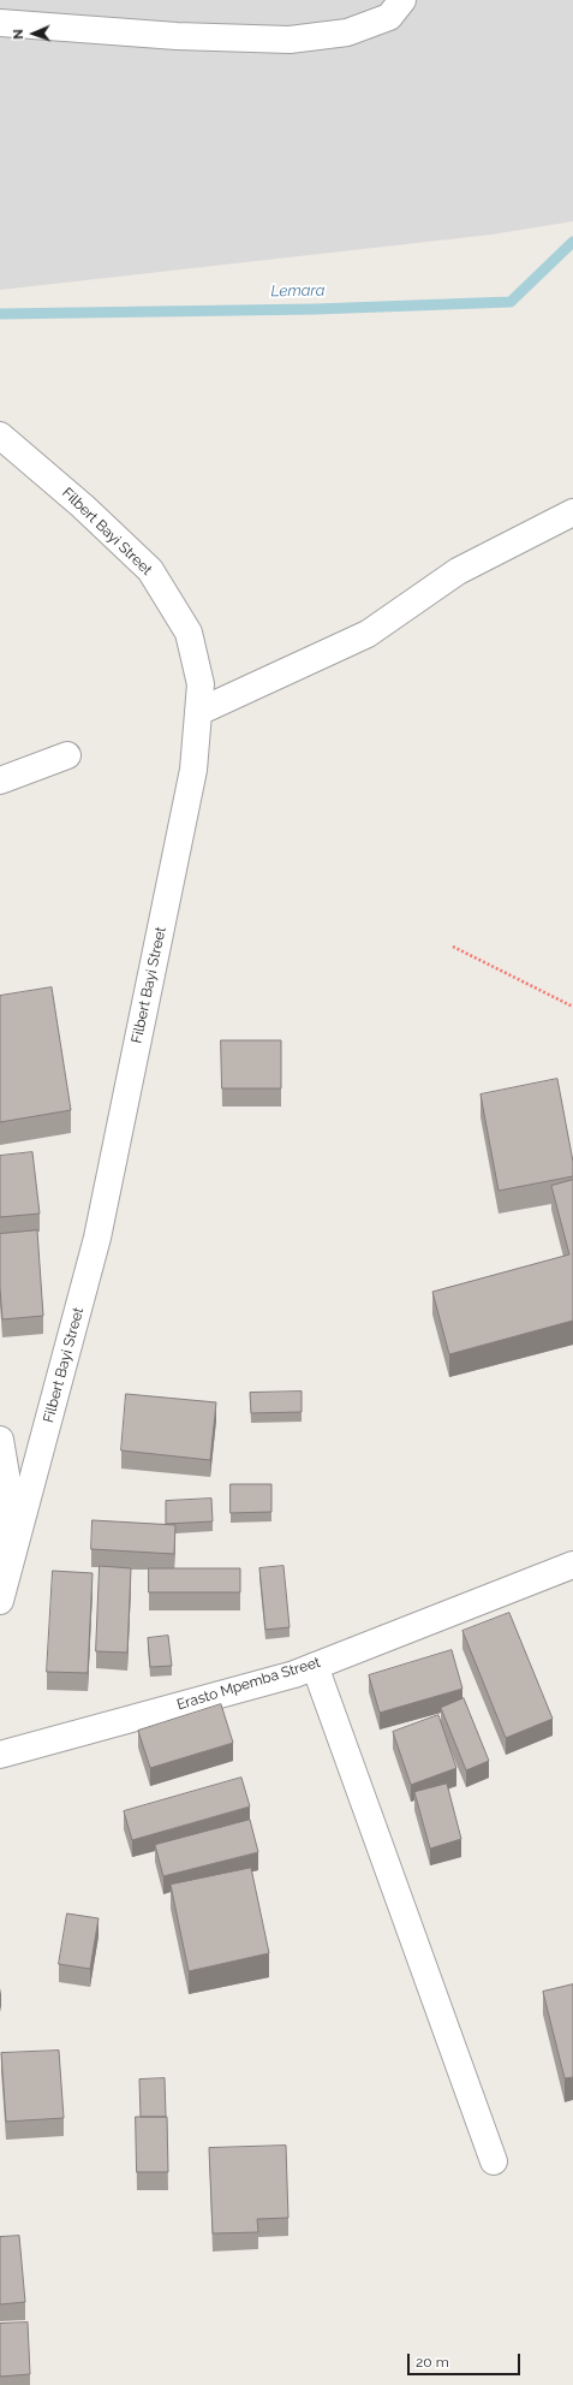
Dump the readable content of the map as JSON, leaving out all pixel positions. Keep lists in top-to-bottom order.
{
  "streets": {
    "street": ["Filbert Bayi Street", "Erasto Mpemba Street"]
  },
  "water": ["Lemara"],
  "scale_bar": "20 m",
  "north": "left"
}
